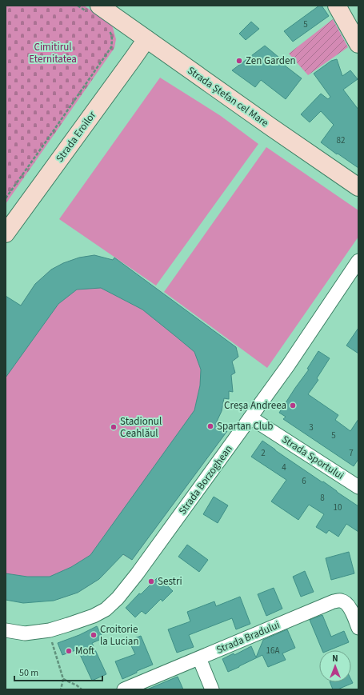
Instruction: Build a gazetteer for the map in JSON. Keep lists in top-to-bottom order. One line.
{"streets":{"street":["Strada Ștefan cel Mare","Strada Eroilor","Strada Sportului","Strada Borzoghean","Strada Bradului"]},"crossings":[["Strada Ștefan cel Mare","Strada Eroilor"],["Strada Sportului","Strada Borzoghean"]],"parks":["Cimitirul Eternitatea"],"places":["Zen Garden","Creșa Andreea","Spartan Club","Stadionul Ceahlăul","Sestri","Croitorie la Lucian","Moft"],"house_numbers":["5","82","3","5","2","7","4","6","8","10","16A"],"scale_bar":"50 m","north":"top"}
